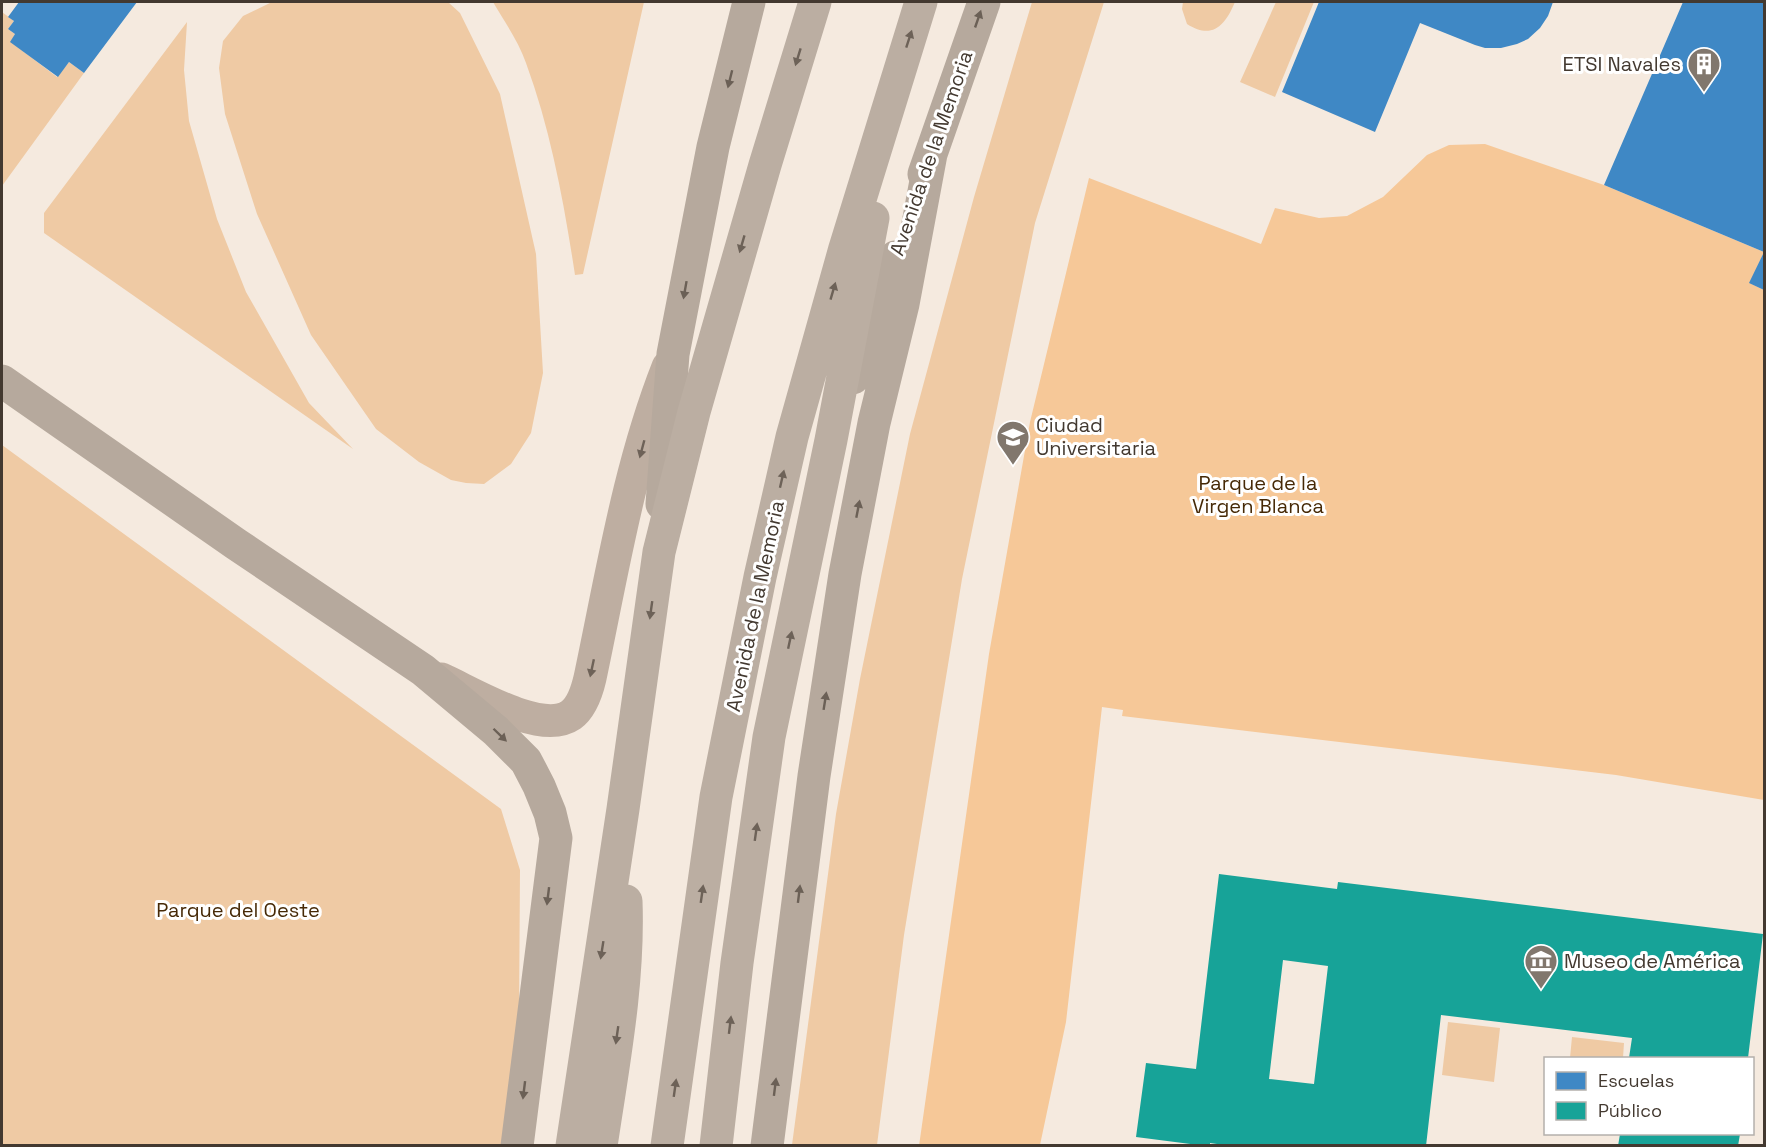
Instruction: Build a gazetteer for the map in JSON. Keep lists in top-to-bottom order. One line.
{"streets":{"highway":["Avenida de la Memoria"]},"parks":["Parque de la Virgen Blanca","Parque del Oeste"],"places":{"building":["ETSI Navales"],"school or university":["Ciudad Universitaria"],"museum":["Museo de América"]},"legend":["Escuelas","Público"]}
